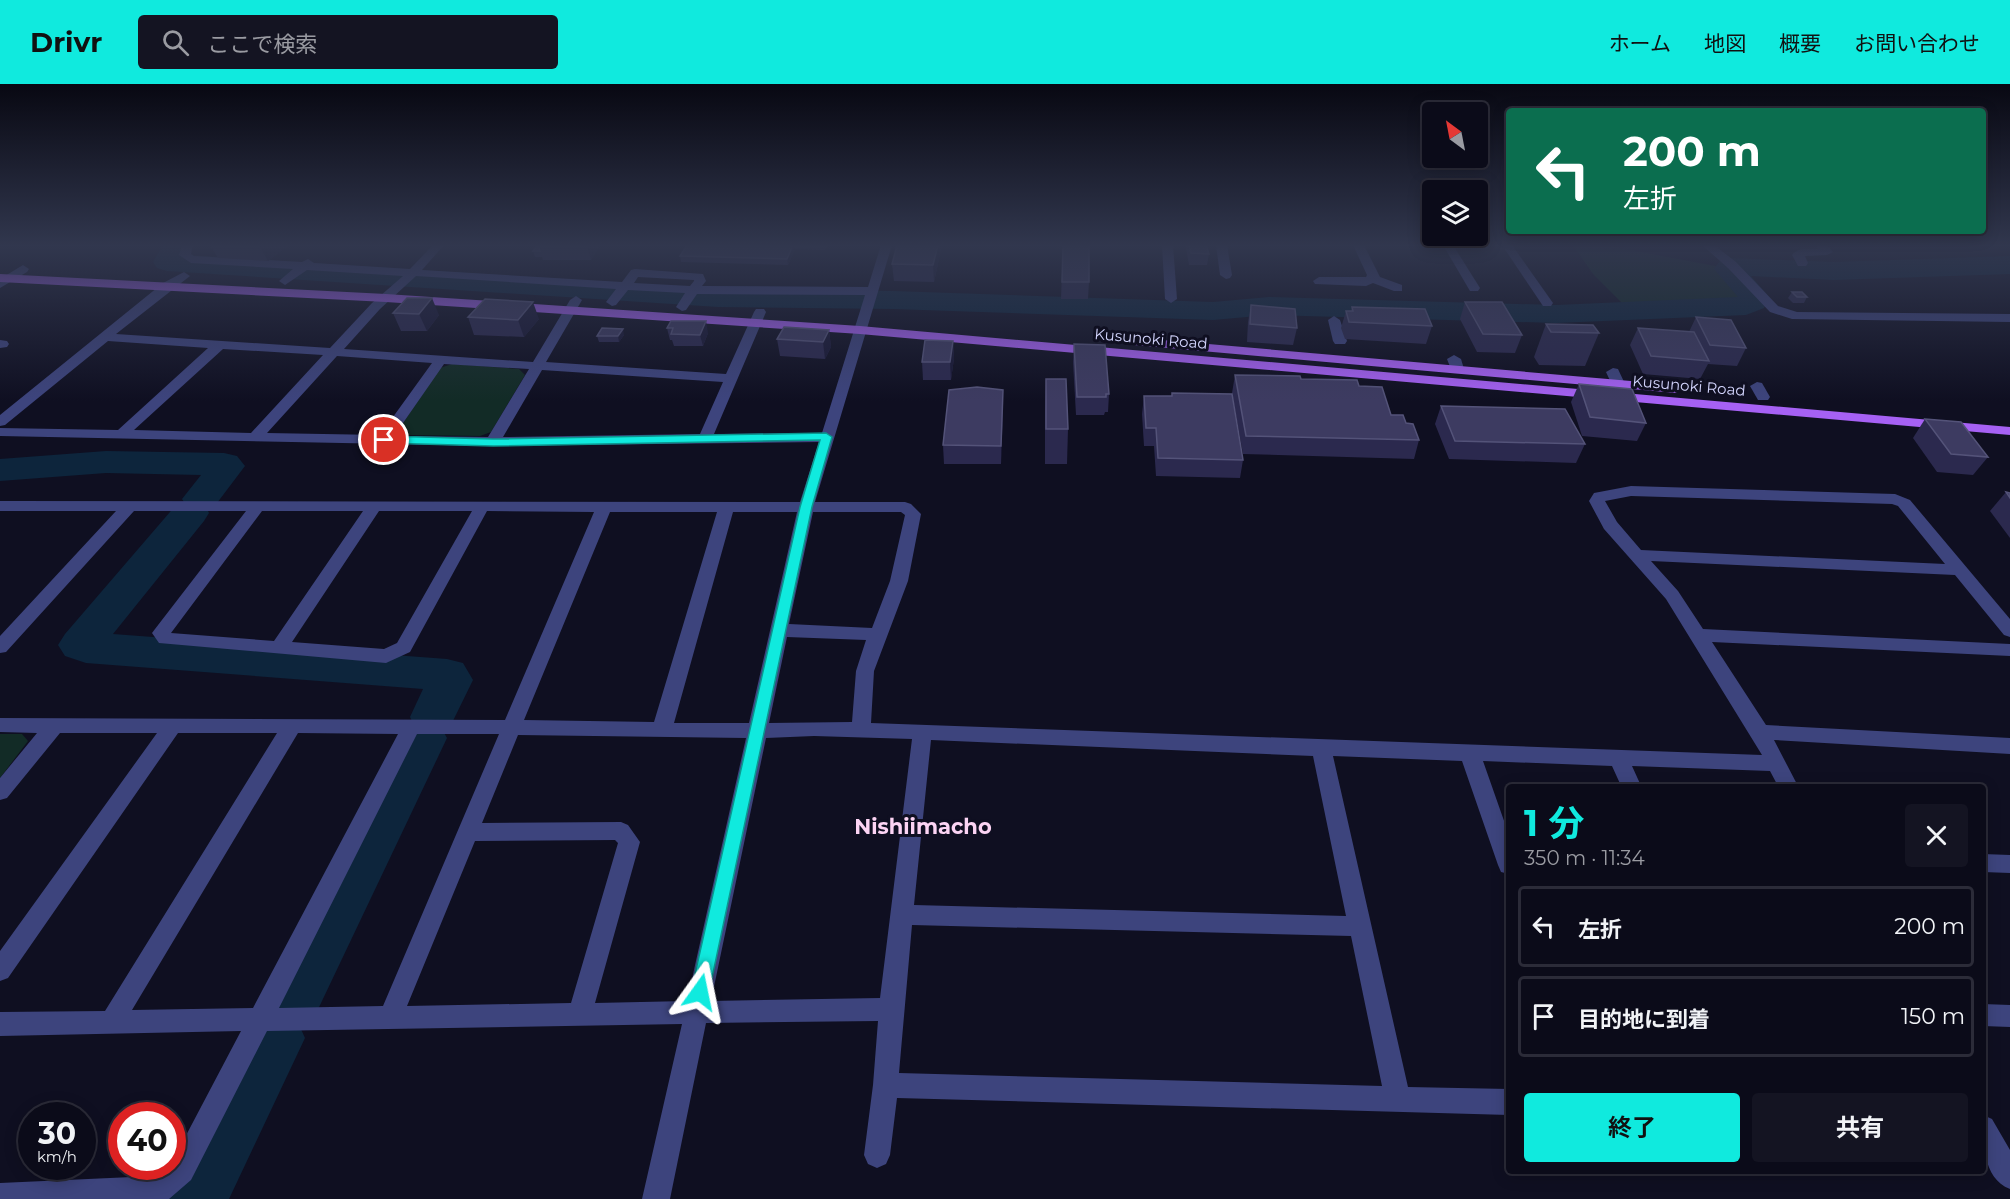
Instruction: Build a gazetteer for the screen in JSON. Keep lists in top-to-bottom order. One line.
{"streets":{"main road":["Kusunoki Road"]},"districts":["Nishiimacho"],"north":"top left","page":{"header":"Drivr","search":"ここで検索","nav":["ホーム","地図","概要","お問い合わせ"],"turn":["200 m","左折"],"heading":["1 分","350 m · 11:34"],"list":[{"name":"左折","value":"200 m"},{"name":"目的地に到着","value":"150 m"}],"buttons":["終了","共有"],"speed":"30 km/h","limit":"40"}}
